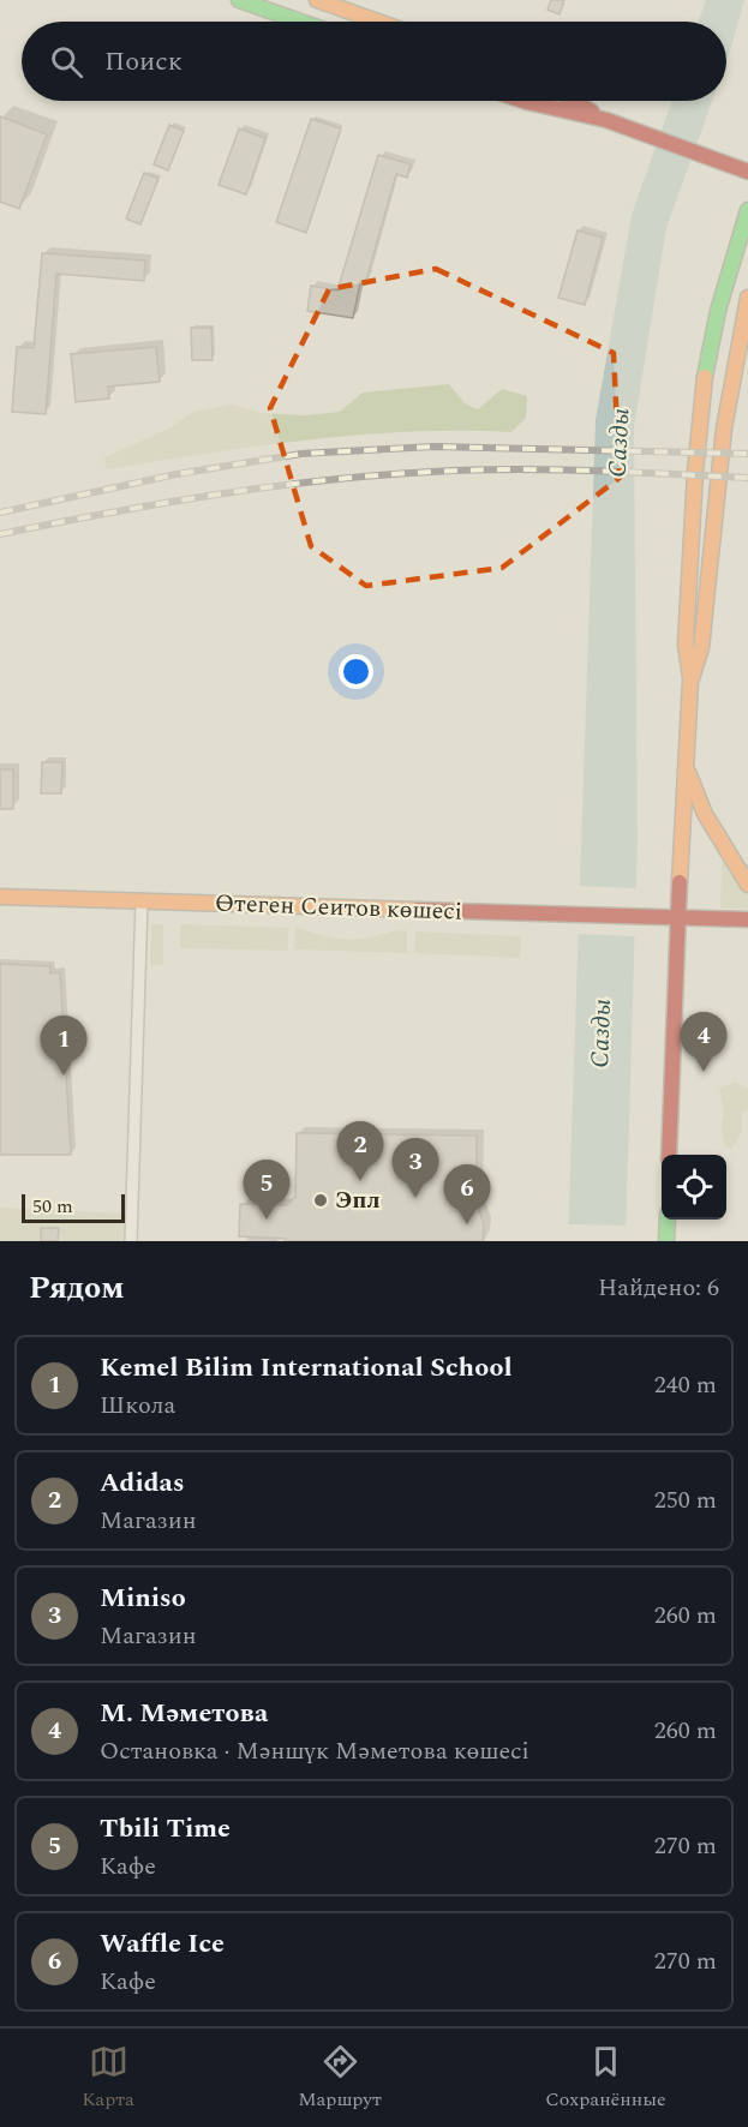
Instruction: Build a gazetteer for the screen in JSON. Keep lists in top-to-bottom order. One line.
{"streets":{"main road":["Өтеген Сеитов көшесі"]},"water":["Сазды"],"places":["Эпл"],"scale_bar":"50 m","page":{"search":"Поиск","pins":["4","1","2","3","5","6"],"scale":"50 m","heading":["Рядом","Найдено: 6"],"list":[{"mark":"1","name":"Kemel Bilim International School","note":"Школа","value":"240 m"},{"mark":"2","name":"Adidas","note":"Магазин","value":"250 m"},{"mark":"3","name":"Miniso","note":"Магазин","value":"260 m"},{"mark":"4","name":"М. Мәметова","note":"Остановка · Мәншүк Мәметова көшесі","value":"260 m"},{"mark":"5","name":"Tbili Time","note":"Кафе","value":"270 m"},{"mark":"6","name":"Waffle Ice","note":"Кафе","value":"270 m"}],"nav":["Карта","Маршрут","Сохранённые"]}}
